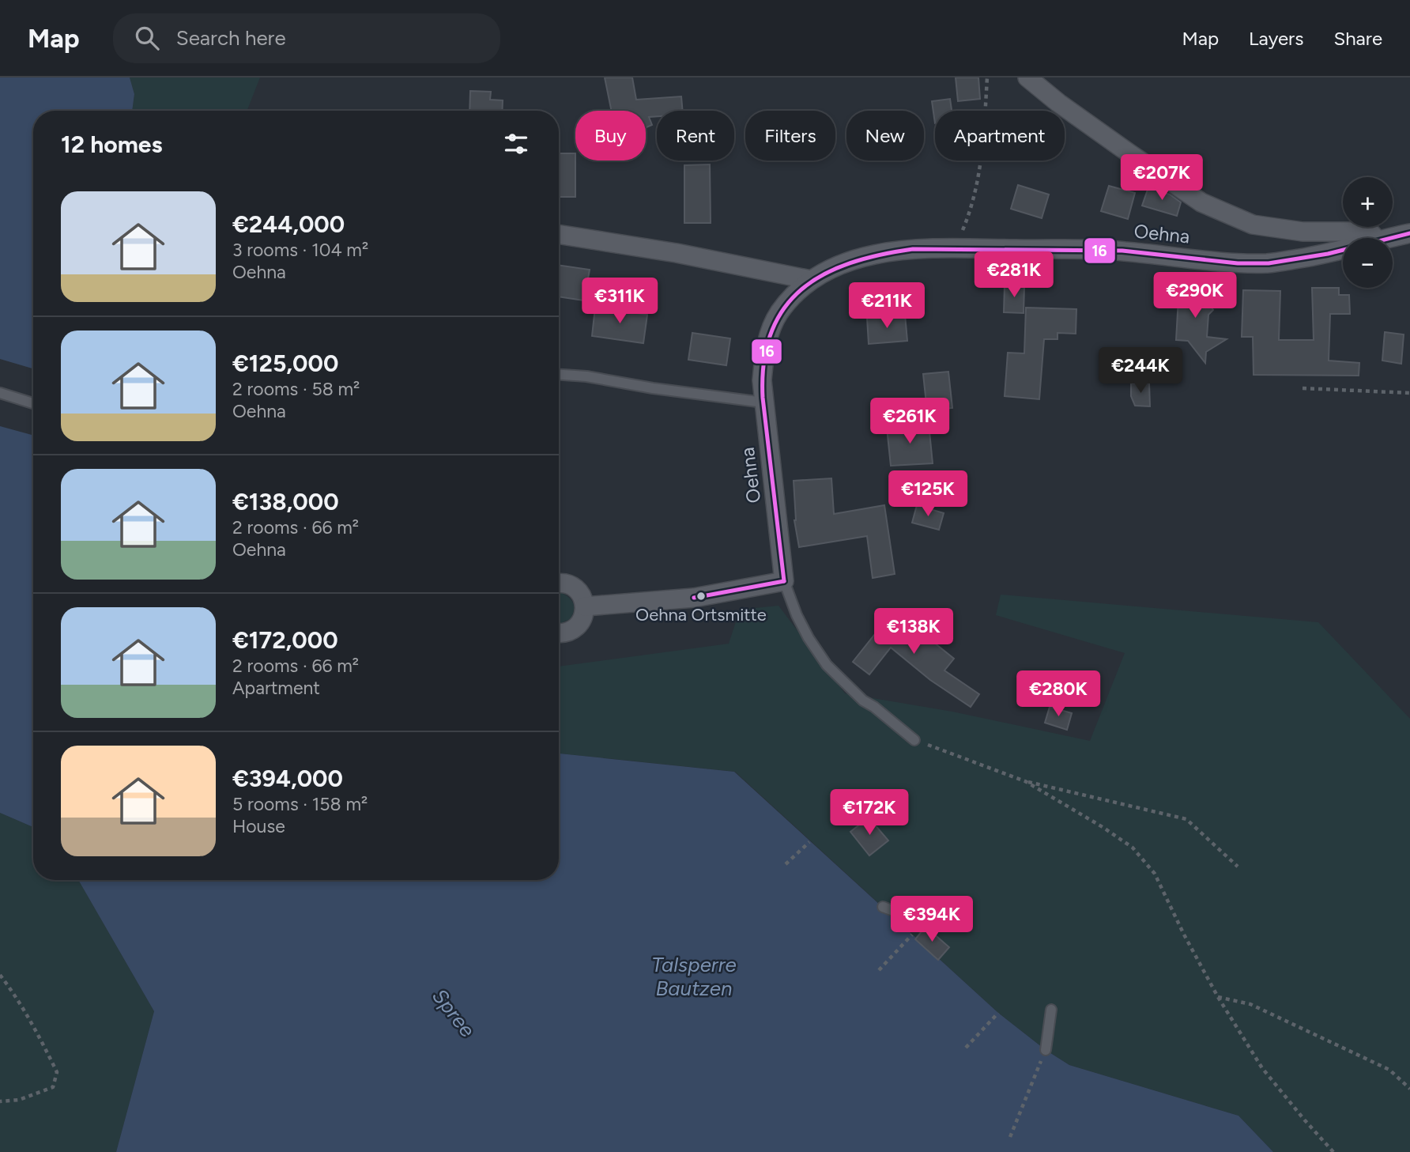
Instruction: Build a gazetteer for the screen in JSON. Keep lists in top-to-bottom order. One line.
{"streets":{"street":["Oehna"]},"water":["Talsperre Bautzen","Spree"],"places":["Oehna Ortsmitte"],"lines":["transit line 16"],"page":{"header":"Map","search":"Search here","nav":["Map","Layers","Share"],"chip":["Buy","Rent","Filters","New","Apartment"],"heading":"12 homes","price":["€207K","€281K","€290K","€311K","€211K","€244K","€261K","€125K","€138K","€280K","€172K","€394K"],"map_buttons":["+","−"],"list":[{"name":"€244,000","note":"3 rooms · 104 m² · Oehna"},{"name":"€125,000","note":"2 rooms · 58 m² · Oehna"},{"name":"€138,000","note":"2 rooms · 66 m² · Oehna"},{"name":"€172,000","note":"2 rooms · 66 m² · Apartment"},{"name":"€394,000","note":"5 rooms · 158 m² · House"}]}}
